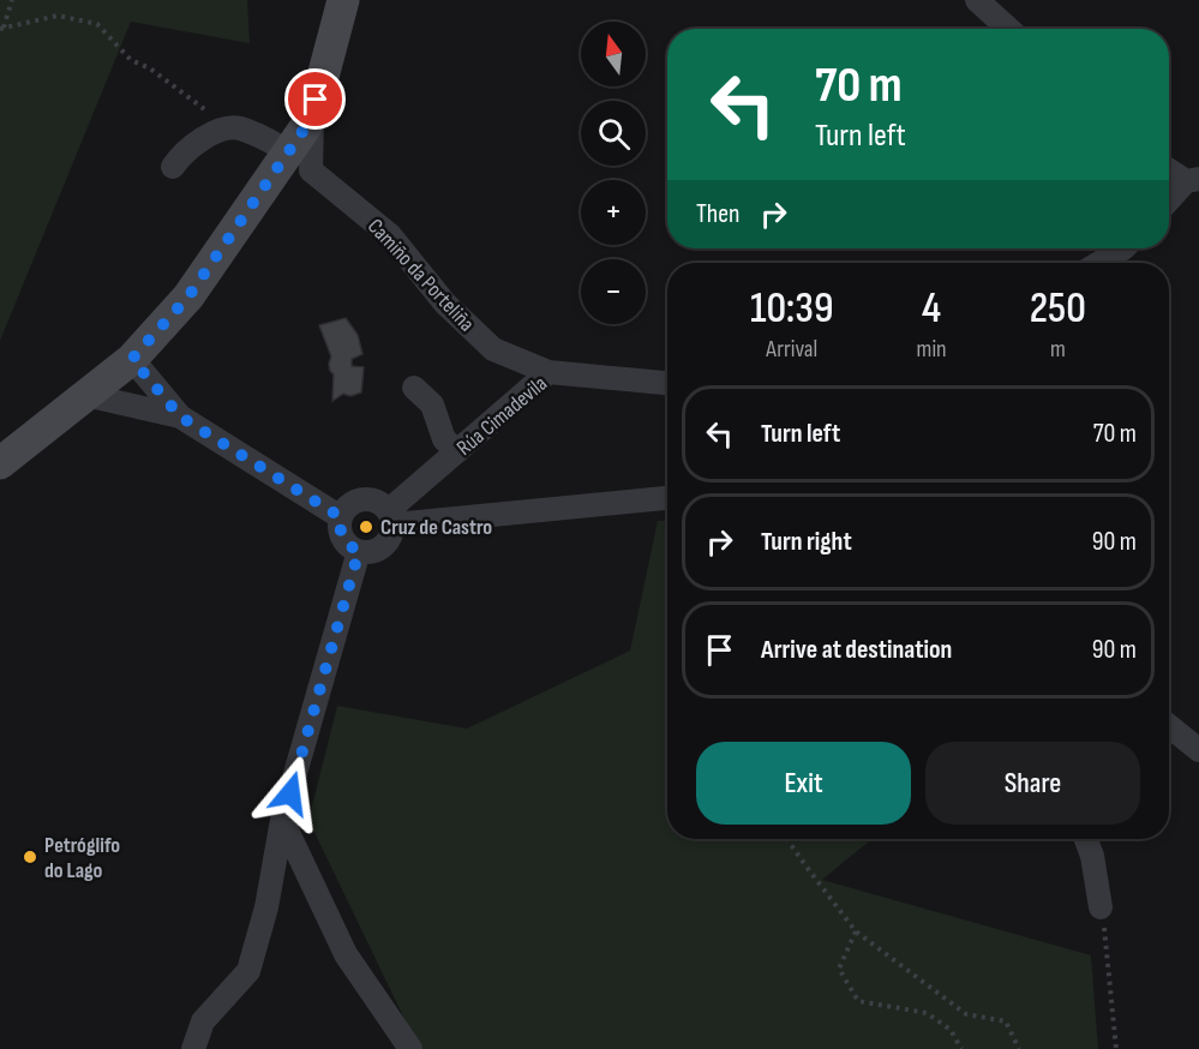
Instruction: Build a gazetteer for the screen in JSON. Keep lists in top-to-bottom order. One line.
{"streets":{"street":["Camiño da Porteliña","Rúa Cimadevila"]},"crossings":[["Camiño da Porteliña","Rúa Cimadevila"]],"places":["Cruz de Castro","Petróglifo do Lago"],"north":"top","page":{"map_buttons":["+","−"],"turn":["70 m","Turn left"],"then":"Then","eta":["10:39","Arrival","4","min","250","m"],"list":[{"name":"Turn left","value":"70 m"},{"name":"Turn right","value":"90 m"},{"name":"Arrive at destination","value":"90 m"}],"buttons":["Exit","Share"]}}
